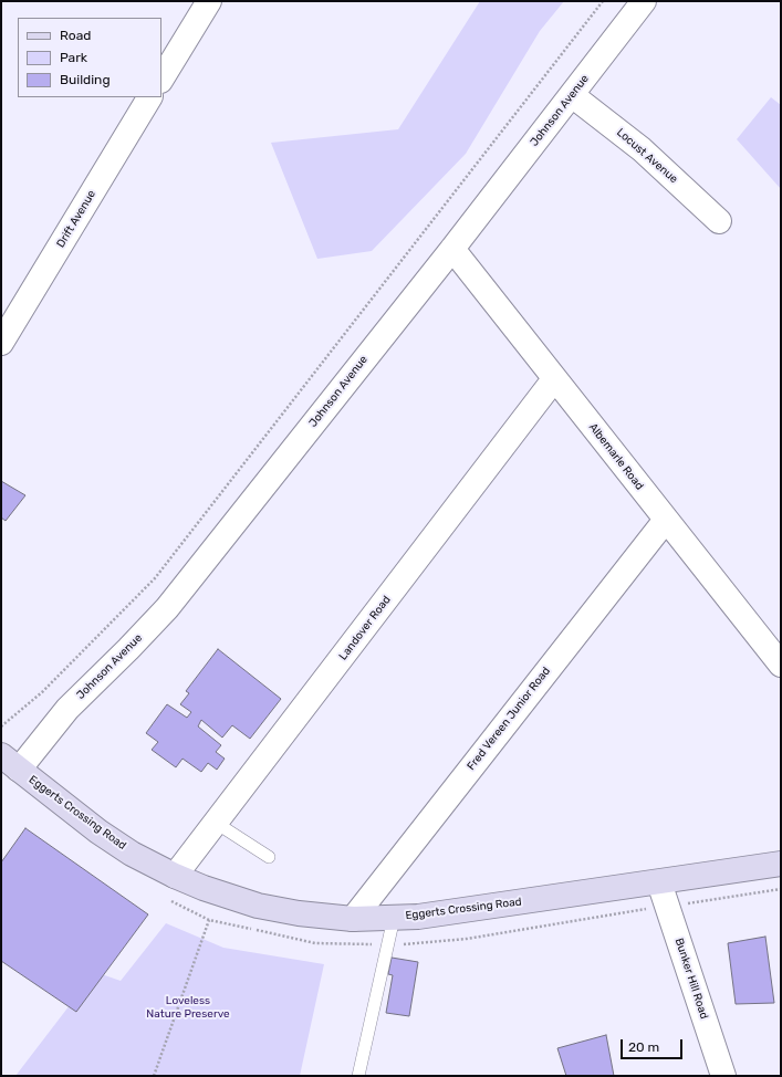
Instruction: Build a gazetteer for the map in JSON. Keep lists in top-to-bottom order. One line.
{"streets":{"street":["Johnson Avenue","Locust Avenue","Drift Avenue","Albemarle Road","Landover Road","Fred Vereen Junior Road","Eggerts Crossing Road","Bunker Hill Road"]},"crossings":[["Johnson Avenue","Locust Avenue"],["Johnson Avenue","Albemarle Road"],["Johnson Avenue","Eggerts Crossing Road"],["Albemarle Road","Landover Road"],["Albemarle Road","Fred Vereen Junior Road"],["Landover Road","Eggerts Crossing Road"],["Fred Vereen Junior Road","Eggerts Crossing Road"],["Eggerts Crossing Road","Bunker Hill Road"]],"parks":["Loveless Nature Preserve"],"legend":["Road","Park","Building"],"scale_bar":"20 m"}
